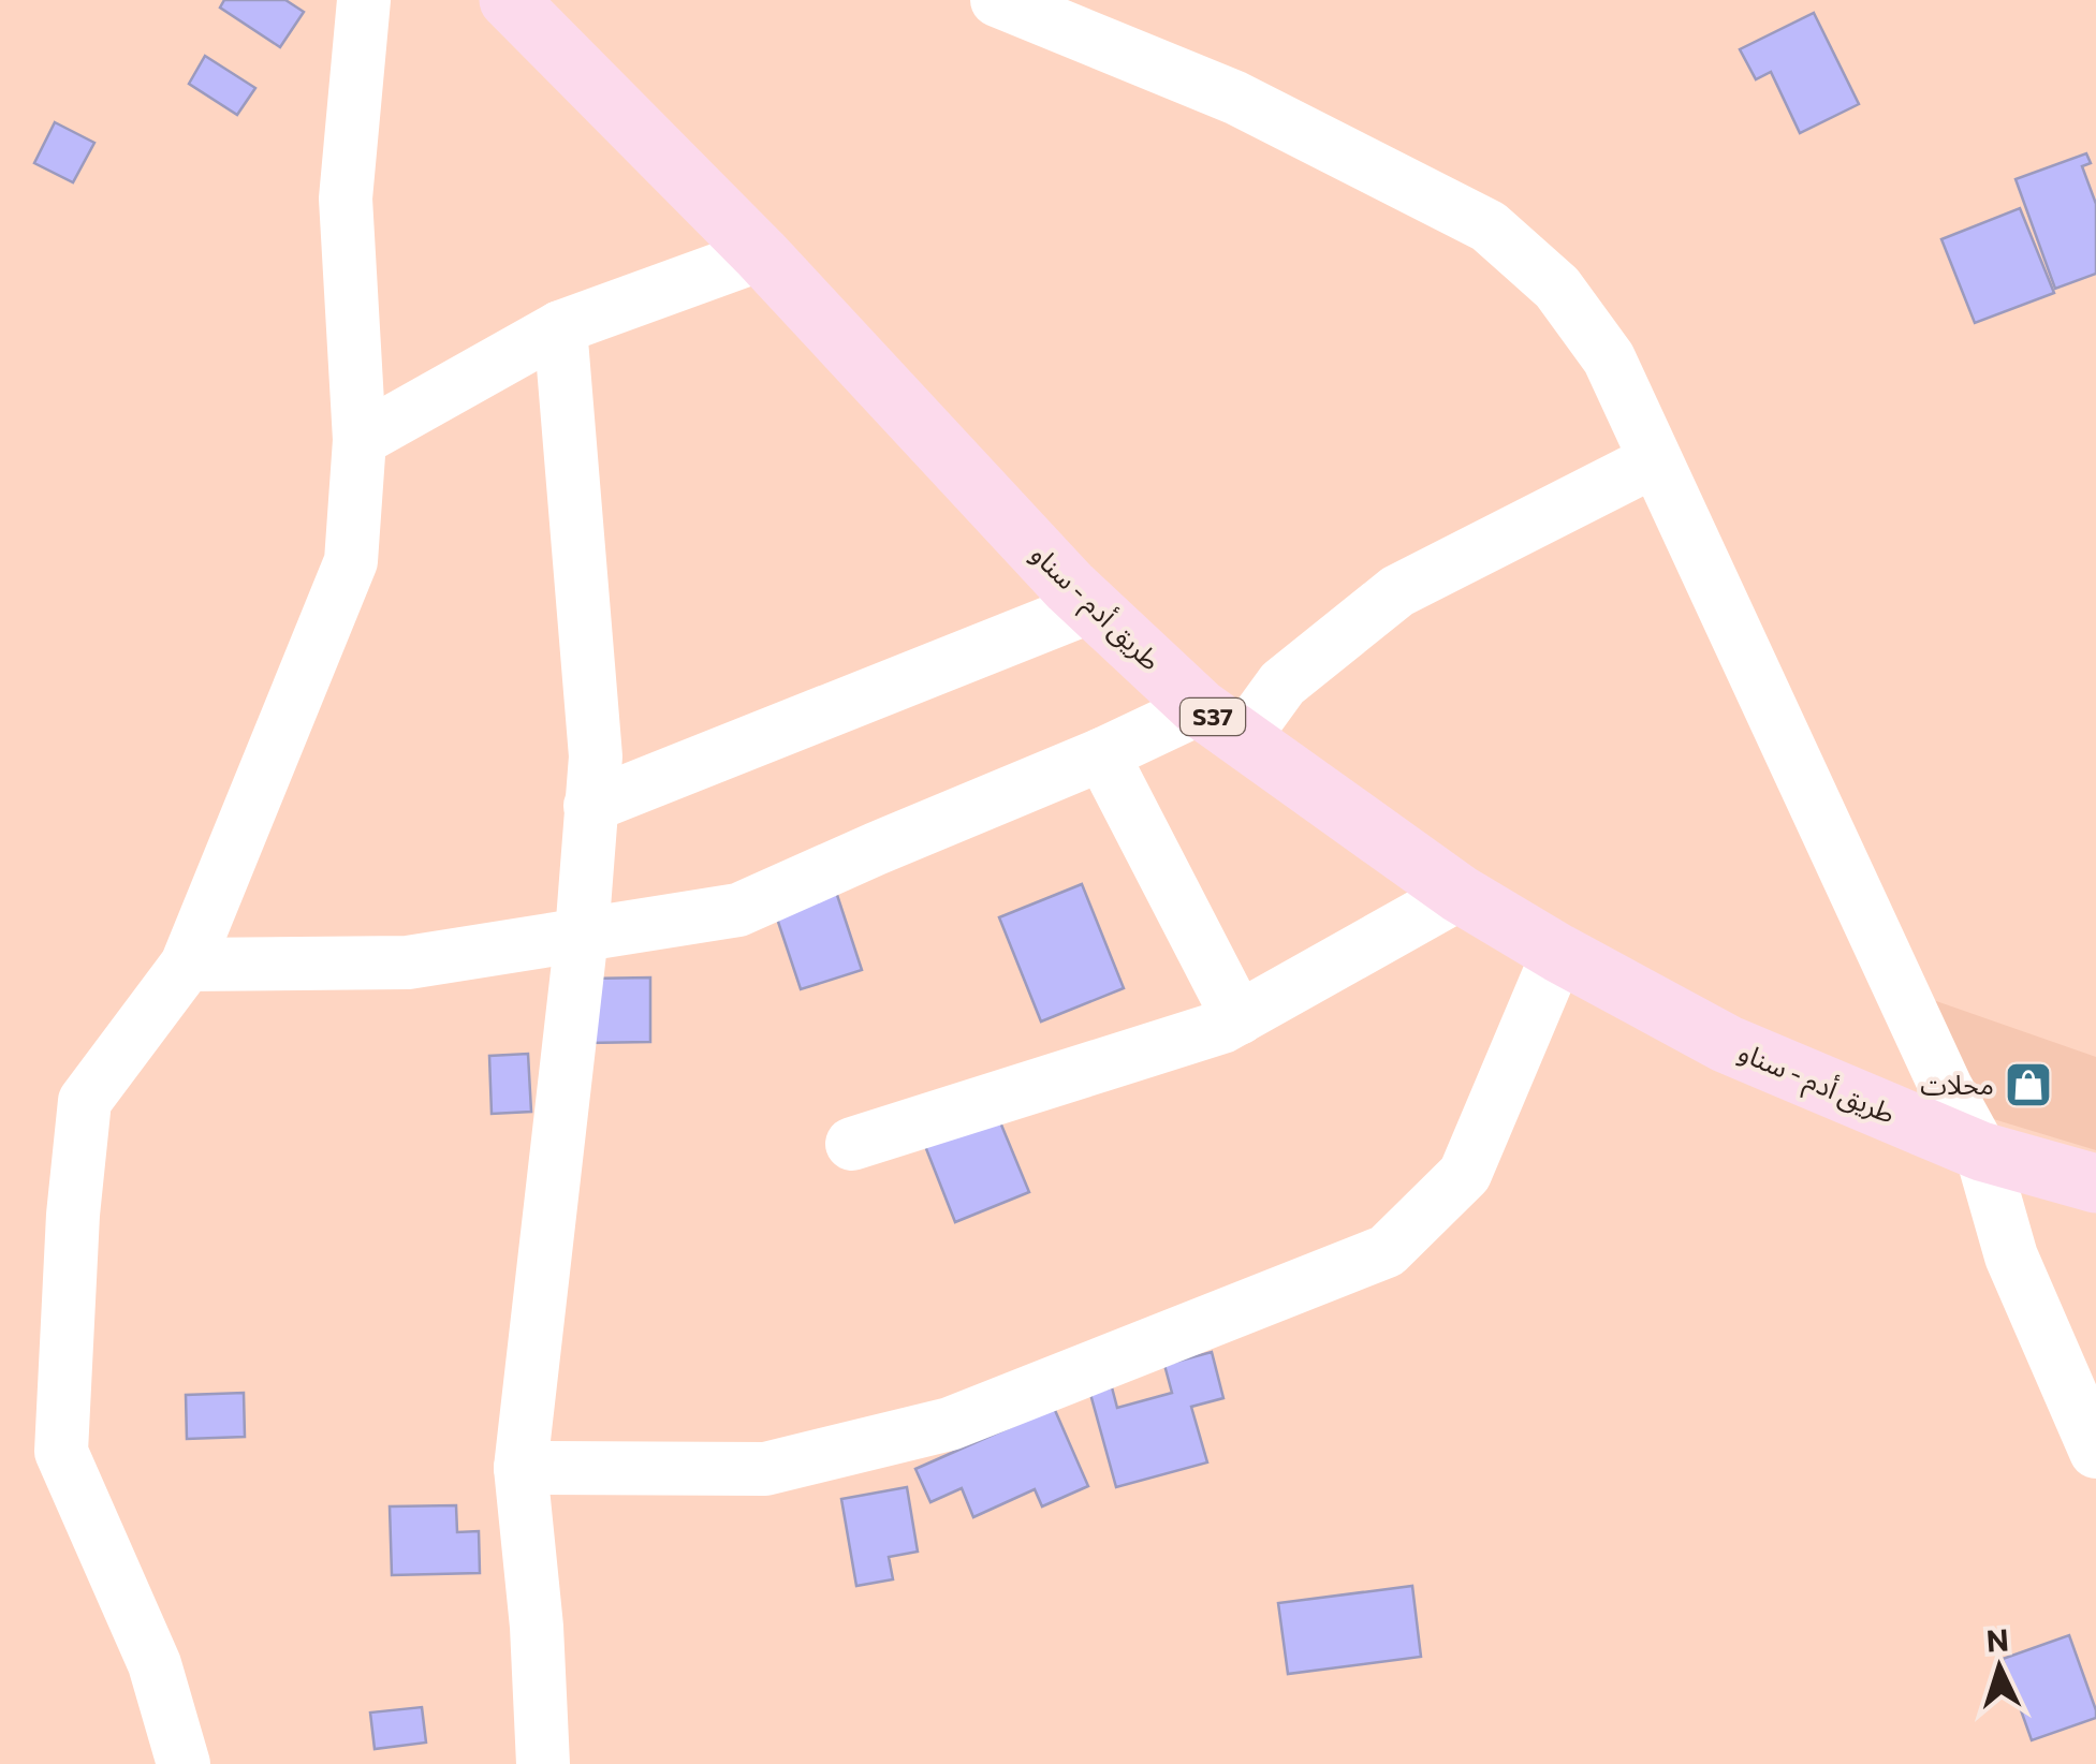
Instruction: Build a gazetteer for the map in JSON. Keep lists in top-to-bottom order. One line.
{"streets":{"main road":["طريق أدم - سناو","S37"]},"places":{"shop":["محلات"]},"north":"top"}
